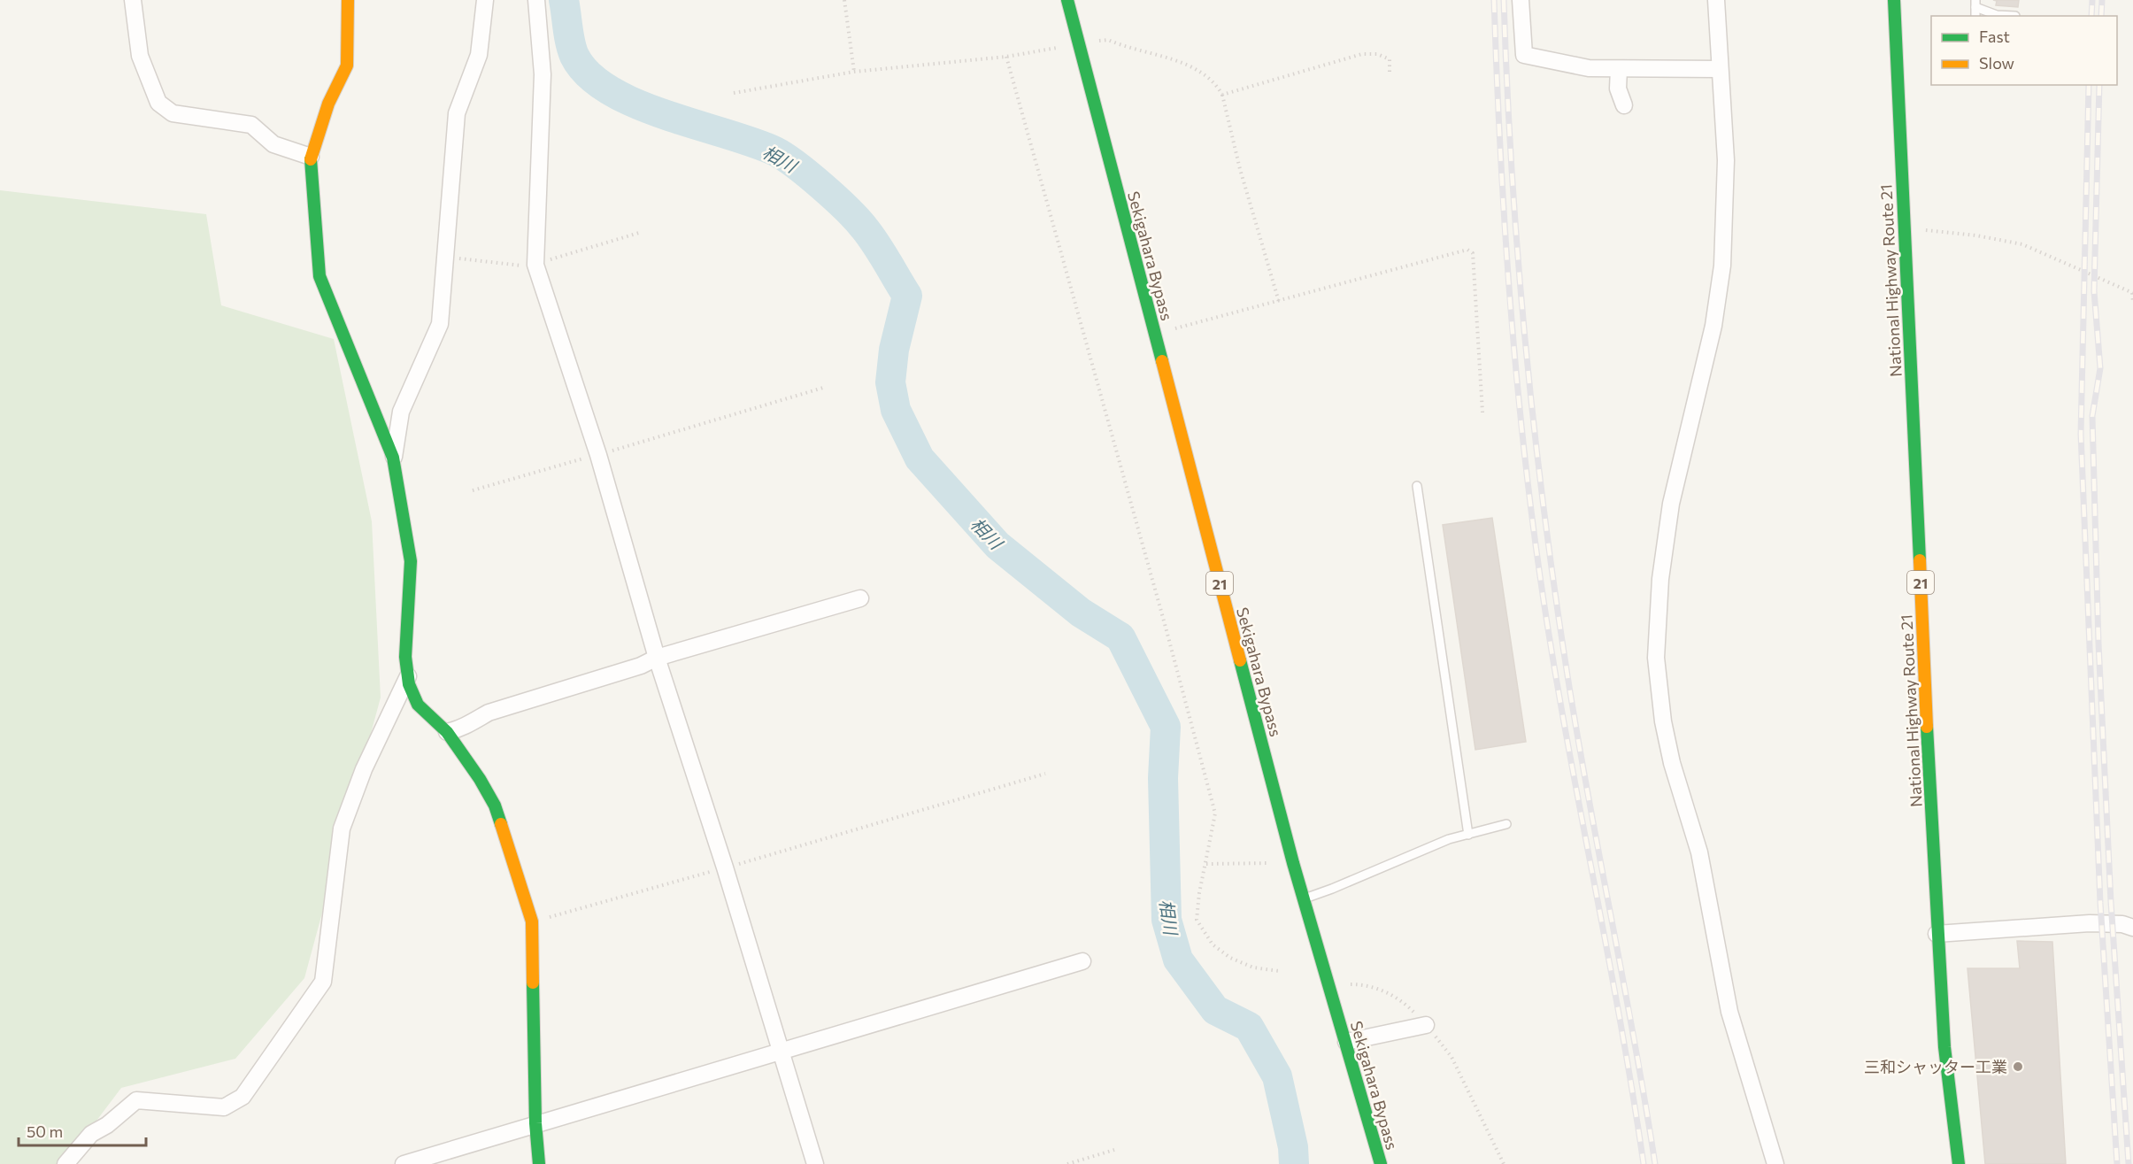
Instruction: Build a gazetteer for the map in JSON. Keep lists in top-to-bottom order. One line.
{"streets":{"main road":["Sekigahara Bypass","National Highway Route 21","21"]},"water":["相川"],"places":["三和シャッター工業"],"legend":["Fast","Slow"],"scale_bar":"50 m"}
